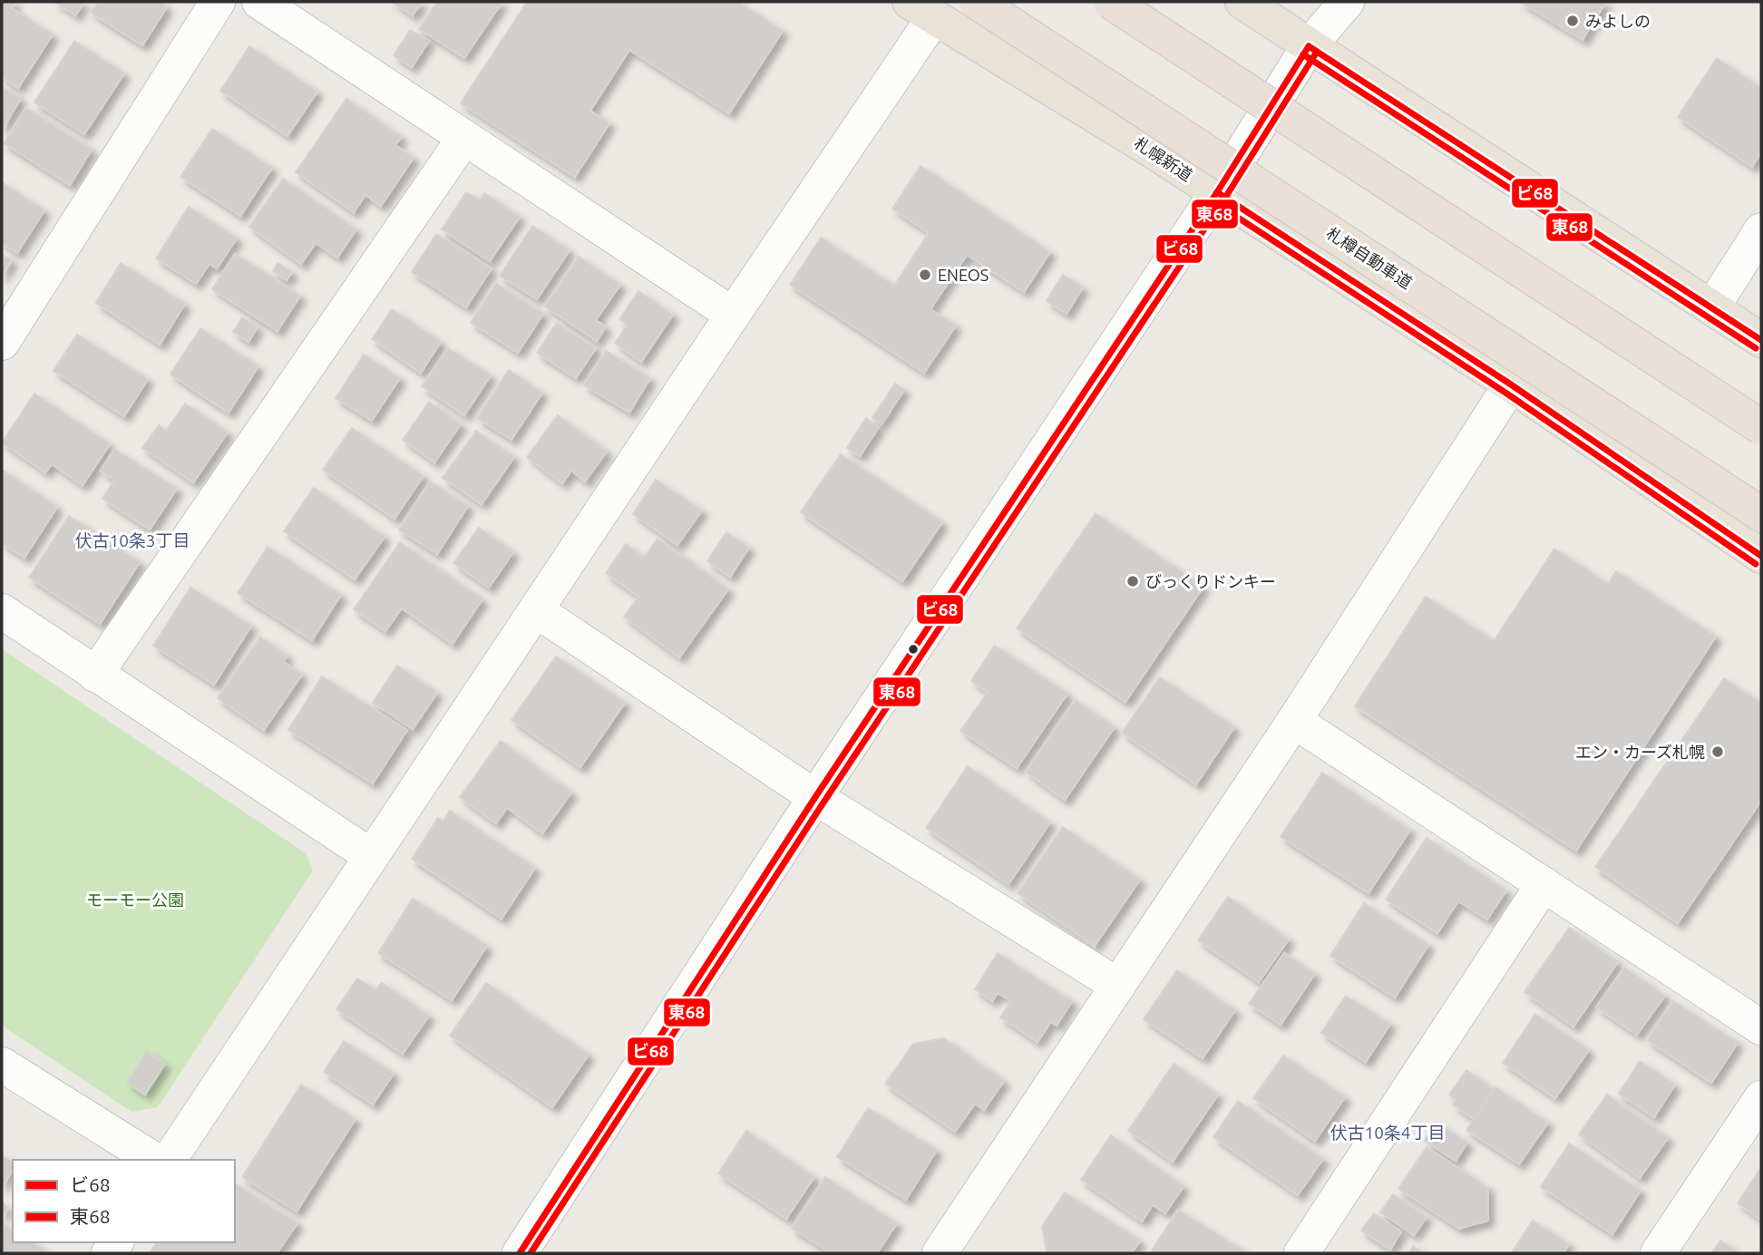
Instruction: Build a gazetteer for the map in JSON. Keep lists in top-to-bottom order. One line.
{"streets":{"highway":["札幌新道","札樽自動車道"]},"districts":["伏古10条3丁目","伏古10条4丁目"],"parks":["モーモー公園"],"places":["みよしの","ENEOS","びっくりドンキー","エン・カーズ札幌"],"lines":["transit line ビ68","transit line 東68"],"legend":["ビ68","東68"]}
